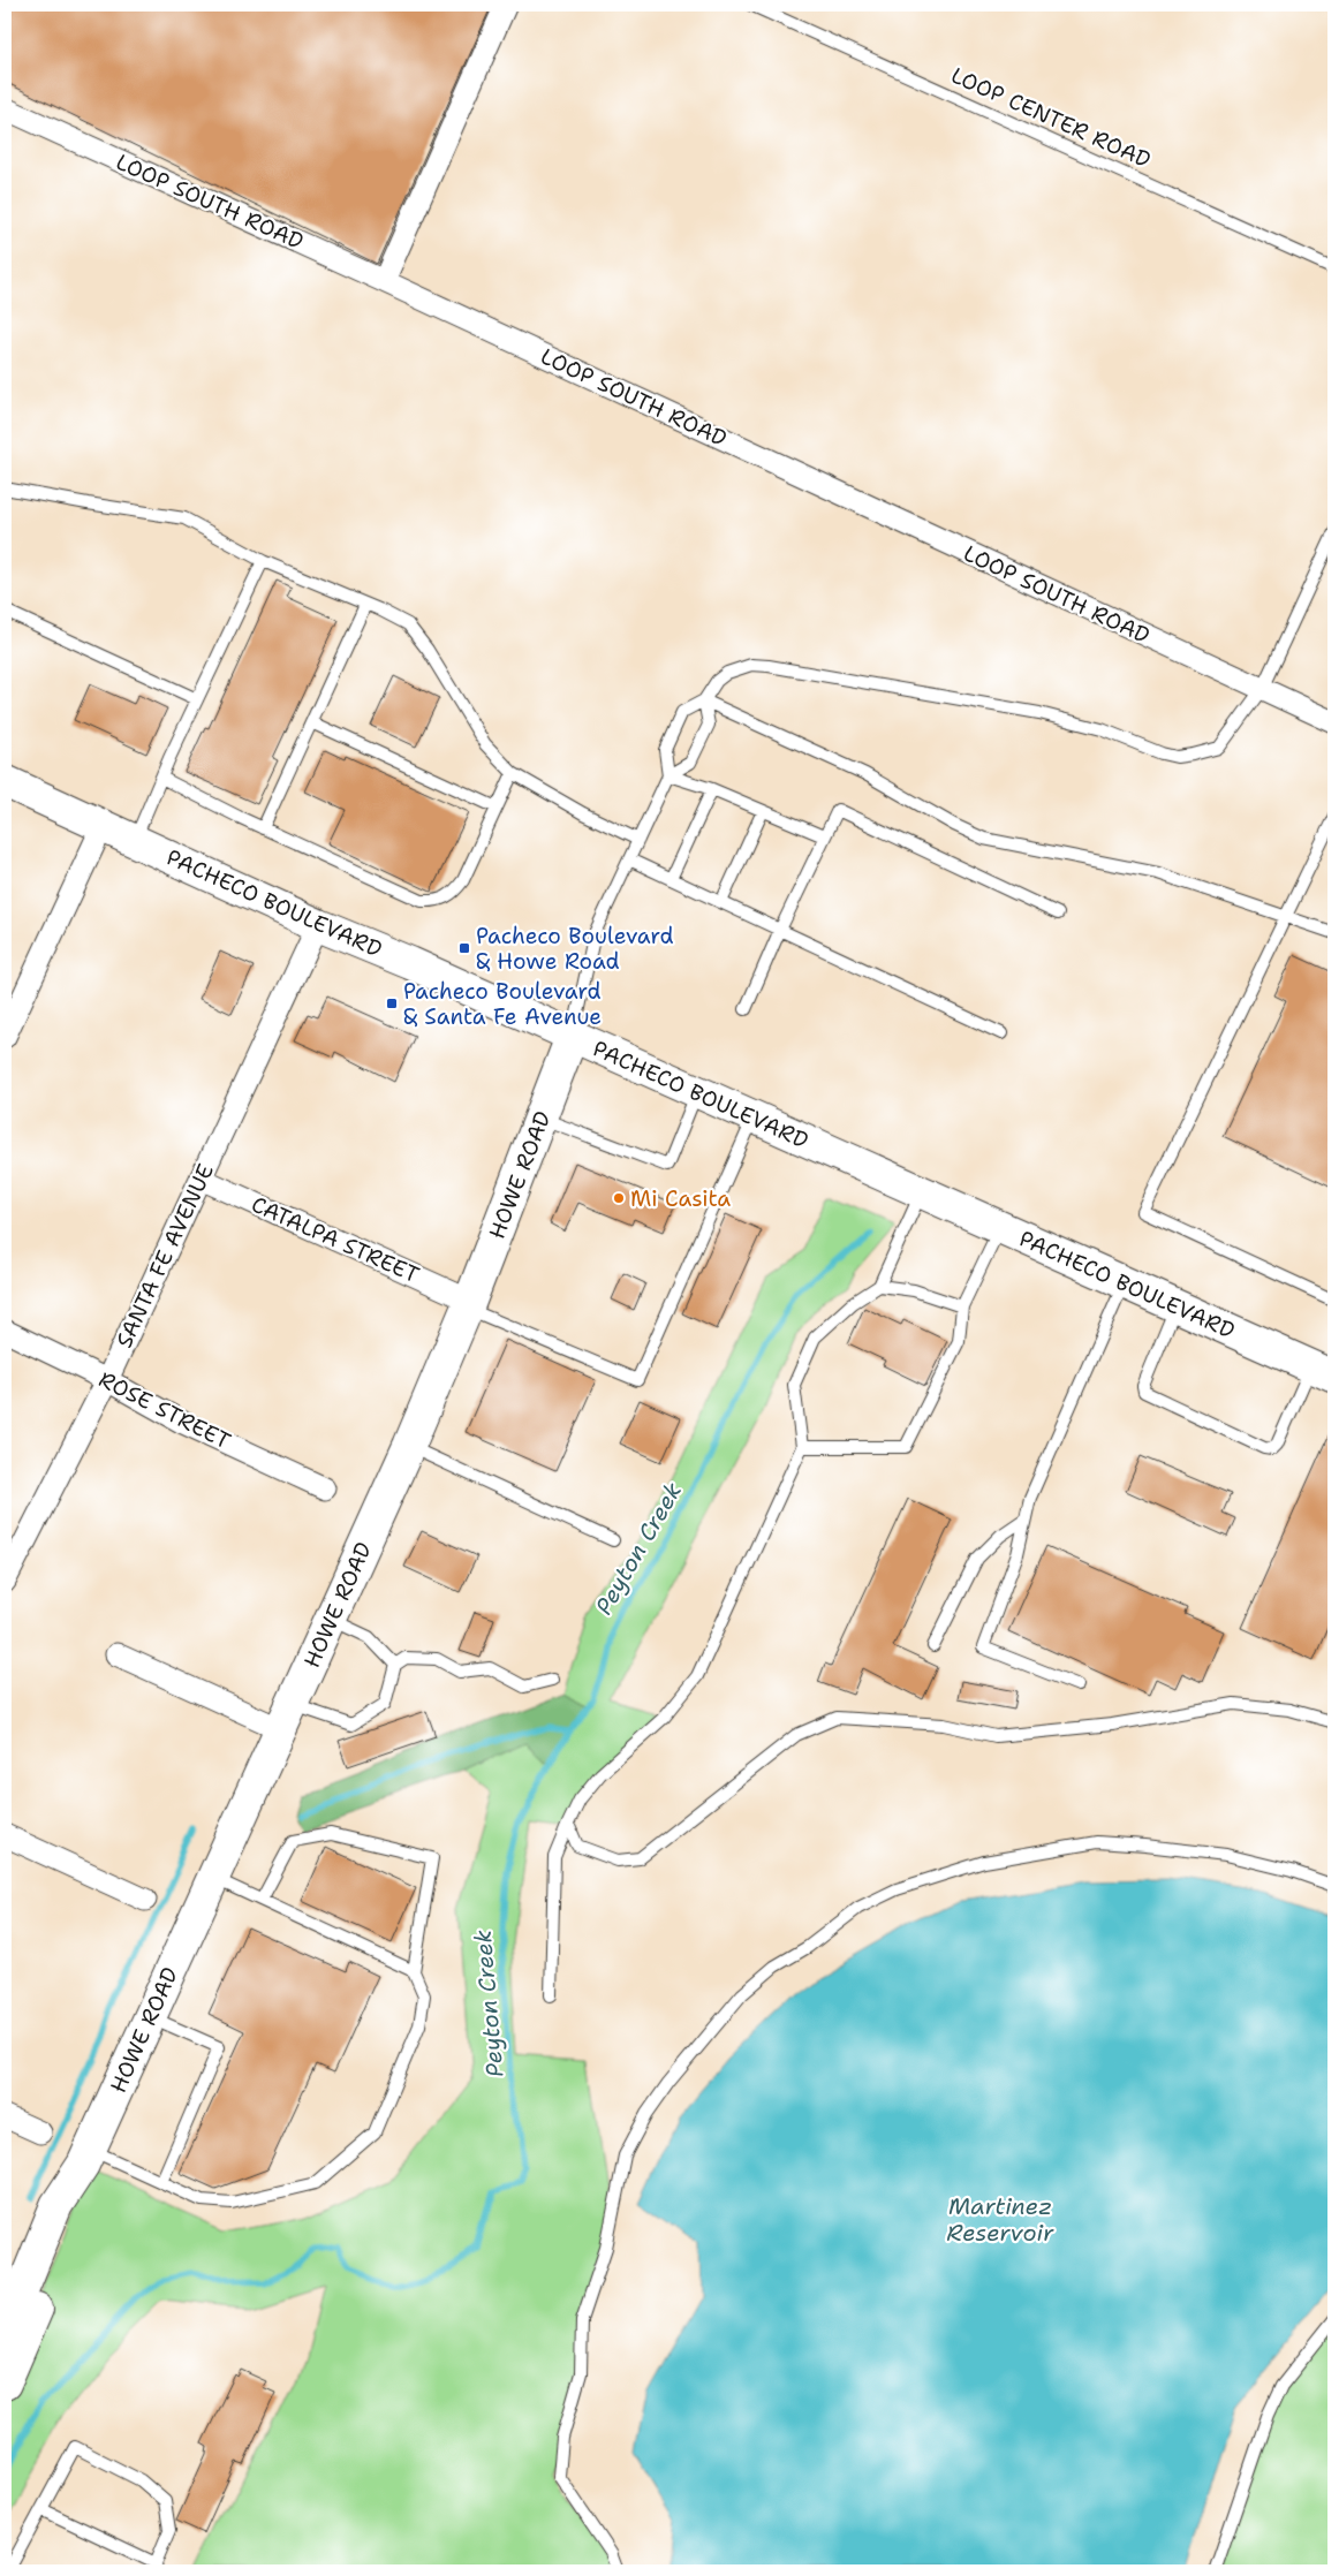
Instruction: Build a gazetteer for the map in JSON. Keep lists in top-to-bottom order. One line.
{"streets":{"street":["LOOP SOUTH ROAD","PACHECO BOULEVARD","HOWE ROAD","CATALPA STREET","SANTA FE AVENUE","ROSE STREET"],"lane":["LOOP CENTER ROAD"]},"crossings":[["PACHECO BOULEVARD","HOWE ROAD"],["PACHECO BOULEVARD","SANTA FE AVENUE"],["HOWE ROAD","CATALPA STREET"],["CATALPA STREET","SANTA FE AVENUE"],["SANTA FE AVENUE","ROSE STREET"]],"water":["Peyton Creek","Martinez Reservoir"],"places":{"transit":["Pacheco Boulevard & Howe Road","Pacheco Boulevard & Santa Fe Avenue"],"other":["Mi Casita"]}}
